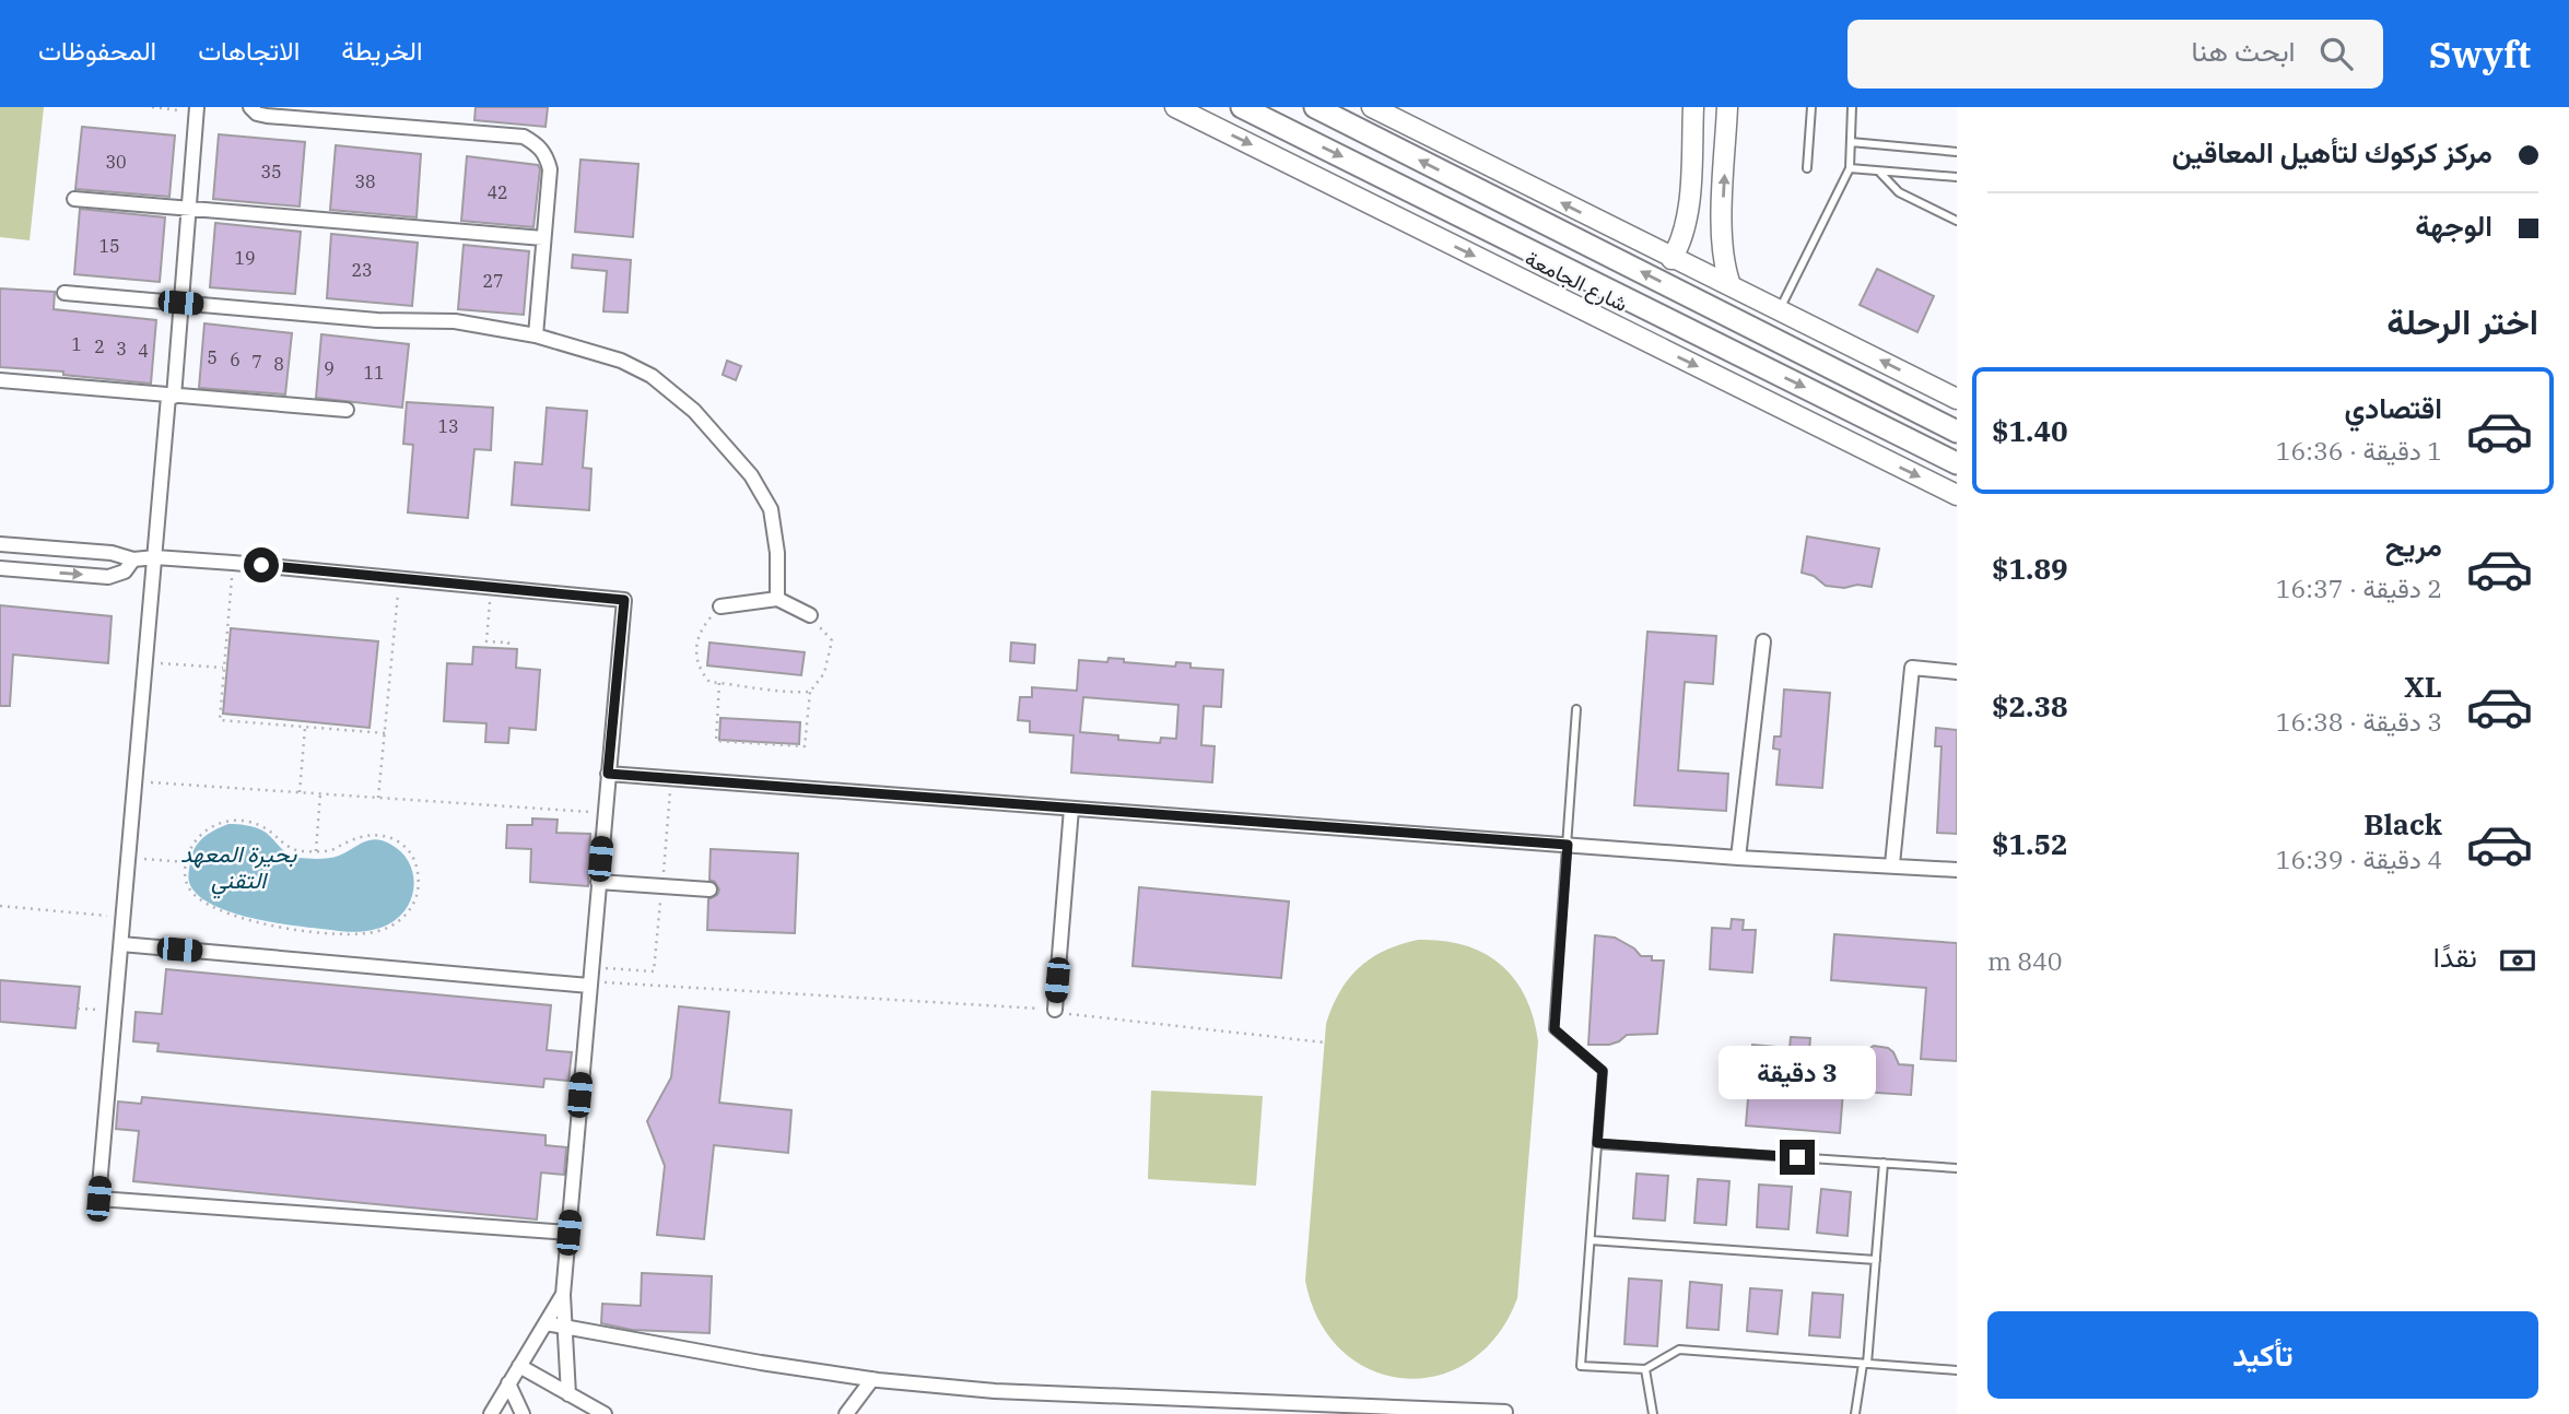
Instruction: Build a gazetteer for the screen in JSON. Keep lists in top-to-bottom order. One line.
{"streets":{"street":["شارع الجامعة"]},"water":["بحيرة المعهد التقني"],"house_numbers":["30","35","38","42","15","19","23","27","1","2","3","4","5","6","7","8","9","11","13"],"page":{"header":"Swyft","search":"ابحث هنا","nav":["الخريطة","الاتجاهات","المحفوظات"],"banner":["مركز كركوك لتأهيل المعاقين","الوجهة"],"heading":"اختر الرحلة","list":[{"name":"اقتصادي","note":"1 دقيقة · 16:36","value":"$1.40"},{"name":"مريح","note":"2 دقيقة · 16:37","value":"$1.89"},{"name":"XL","note":"3 دقيقة · 16:38","value":"$2.38"},{"name":"Black","note":"4 دقيقة · 16:39","value":"$1.52"}],"pay":["نقدًا","840 m"],"bubble":"3 دقيقة","buttons":"تأكيد"}}
